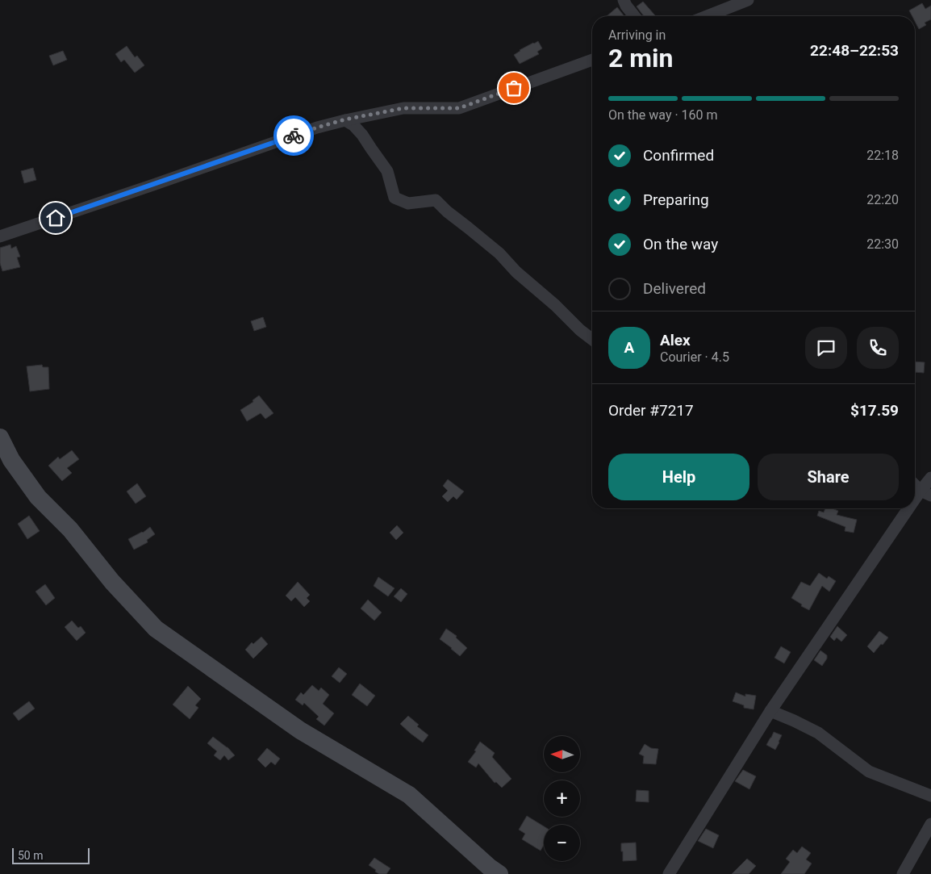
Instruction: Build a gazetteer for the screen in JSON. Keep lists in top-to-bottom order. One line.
{"scale_bar":"50 m","north":"left","page":{"heading":["2 min","Arriving in","22:48–22:53"],"panel":["Alex","Courier · 4.5","Order #7217","$17.59"],"bar":"On the way · 160 m","list":[["Confirmed","22:18"],["Preparing","22:20"],["On the way","22:30"],"Delivered"],"round":"A","buttons":["Help","Share"],"map_buttons":["+","−"],"scale":"50 m"}}
